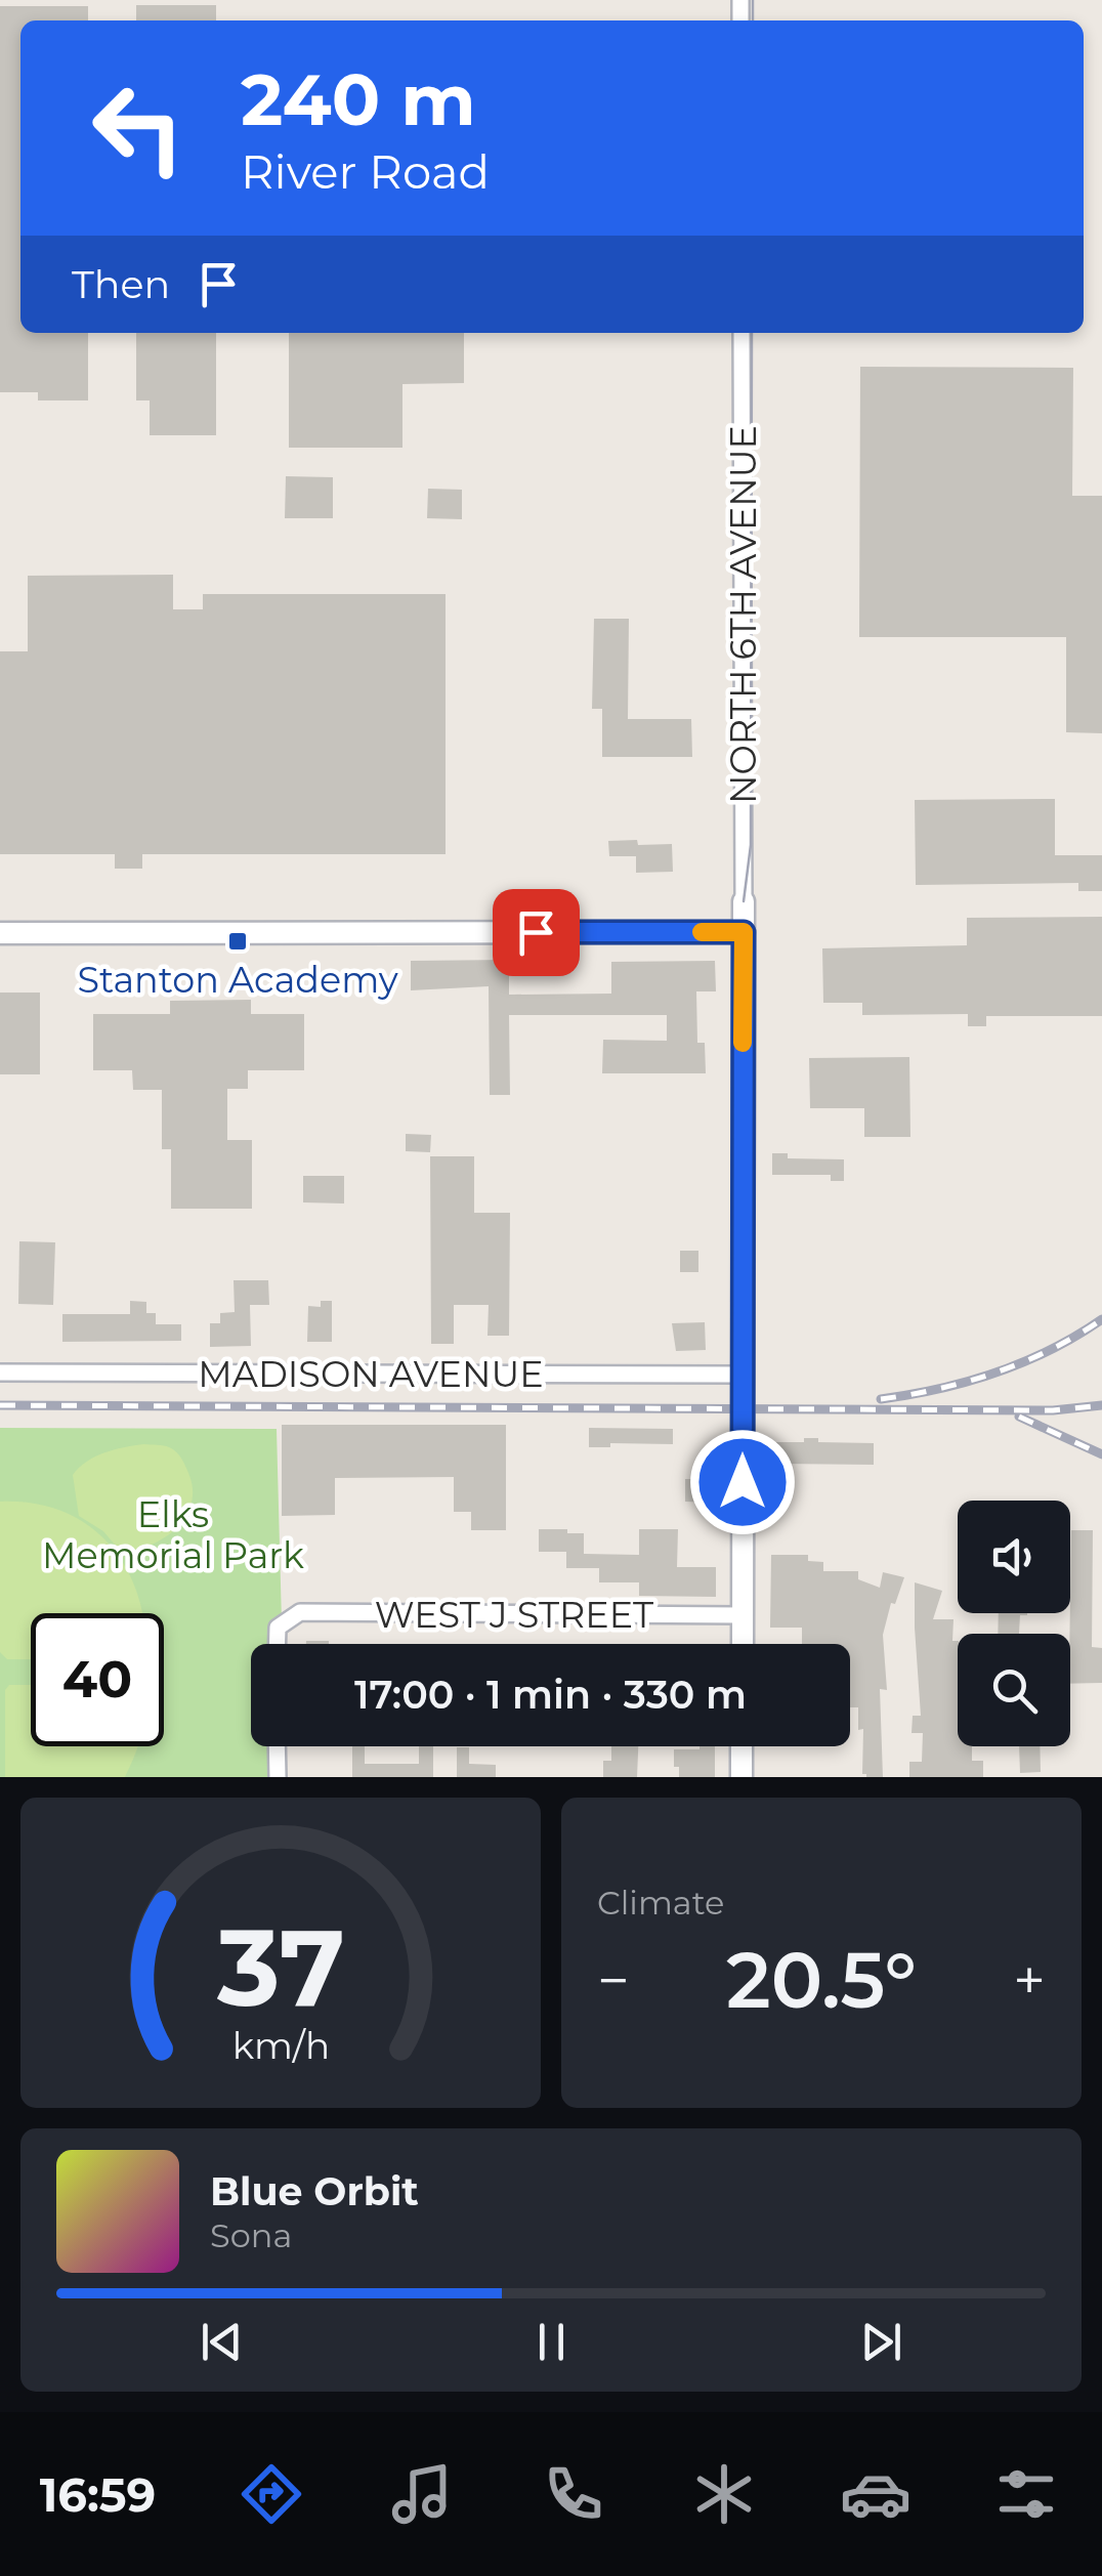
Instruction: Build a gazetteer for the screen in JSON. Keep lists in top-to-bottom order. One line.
{"streets":{"street":["NORTH 6TH AVENUE","MADISON AVENUE","WEST J STREET"]},"parks":["Elks Memorial Park"],"places":{"transit":["Stanton Academy"]},"page":{"turn":["240 m","River Road"],"then":"Then","limit":"40","trip":"17:00 · 1 min · 330 m","tile":"Climate","heat":["−","20.5°","+"],"song":["Blue Orbit","Sona"],"tabs":"16:59","gauge":["37","km/h"]}}
